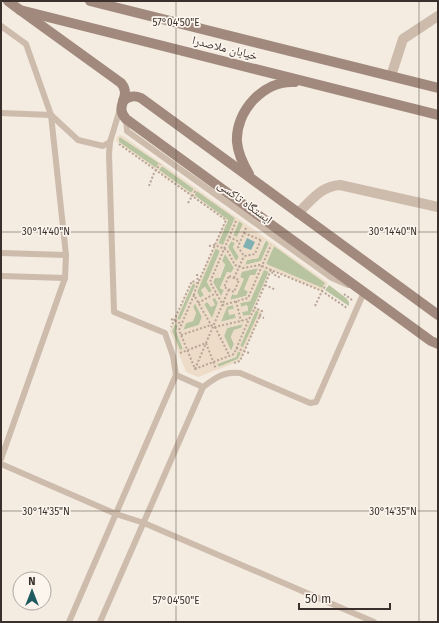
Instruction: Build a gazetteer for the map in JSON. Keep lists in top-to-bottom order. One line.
{"streets":{"street":["خیابان ملاصدرا"]},"scale_bar":"50 m","north":"top","coordinates":["57°04'50\"E","30°14'40\"N","30°14'35\"N"]}
